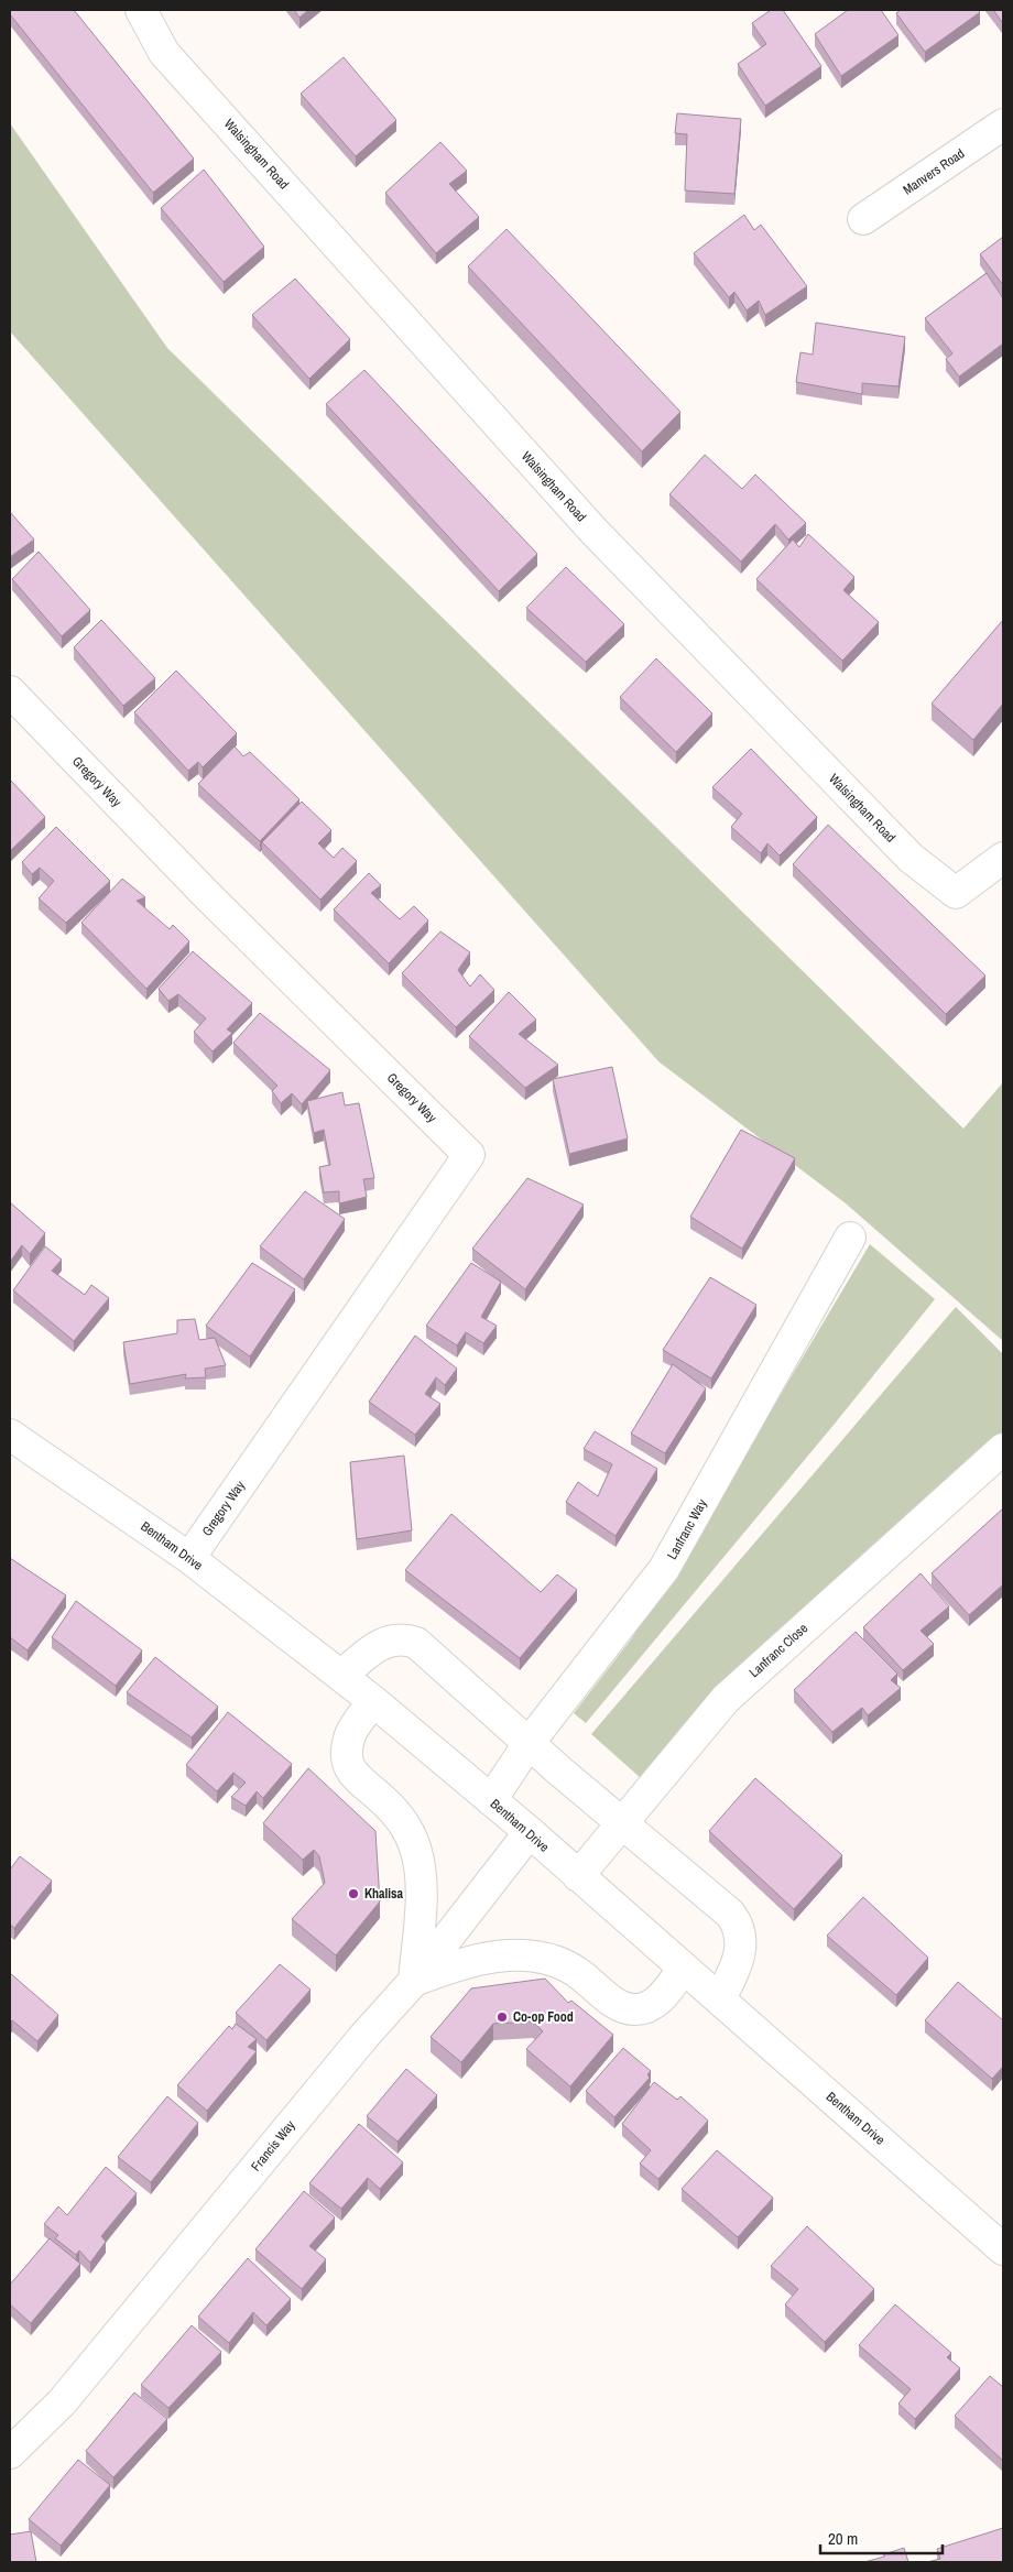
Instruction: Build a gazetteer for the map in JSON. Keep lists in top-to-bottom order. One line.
{"streets":{"street":["Walsingham Road","Manvers Road","Gregory Way","Lanfranc Way","Bentham Drive","Lanfranc Close","Francis Way"]},"crossings":[["Gregory Way","Bentham Drive"],["Lanfranc Way","Bentham Drive"],["Bentham Drive","Lanfranc Close"],["Bentham Drive","Francis Way"]],"places":["Khalisa","Co-op Food"],"scale_bar":"20 m"}
